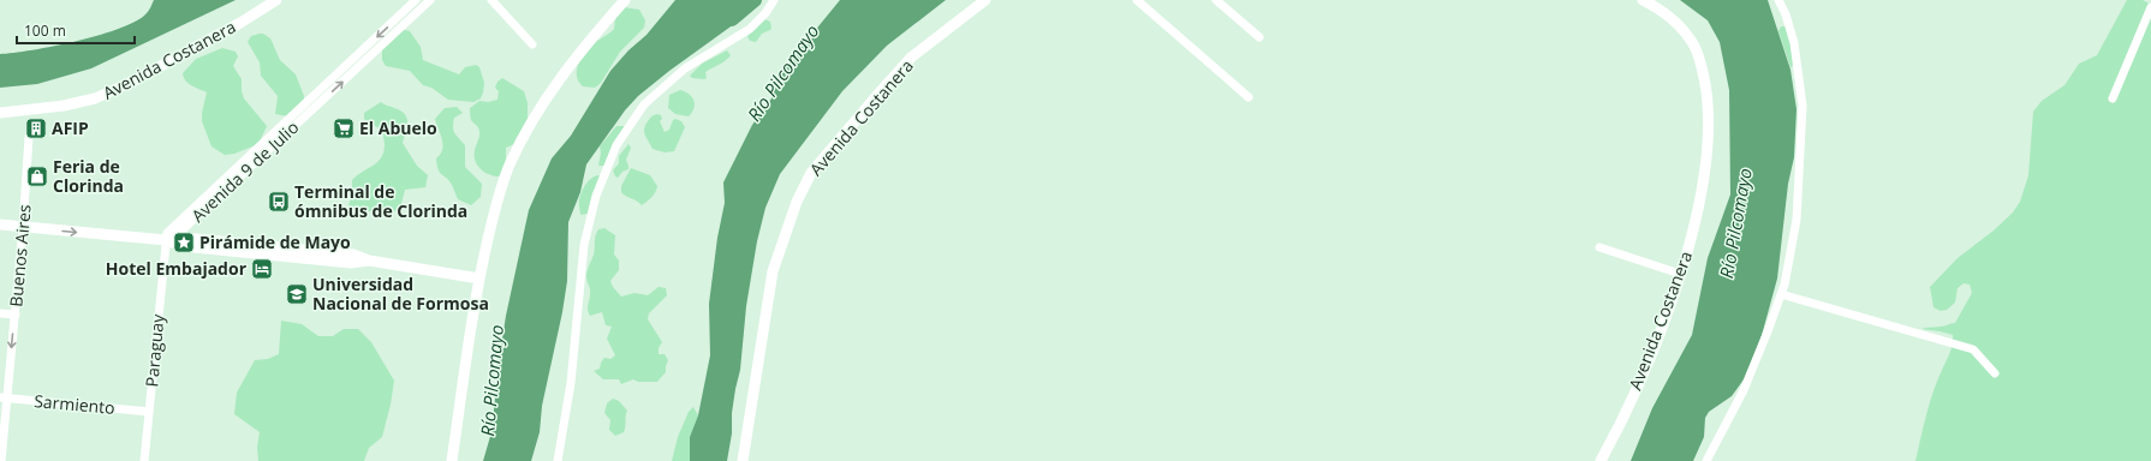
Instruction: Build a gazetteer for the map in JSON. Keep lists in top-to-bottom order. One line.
{"streets":{"street":["Avenida Costanera","Avenida 9 de Julio","Buenos Aires","Paraguay","Sarmiento"]},"crossings":[["Avenida 9 de Julio","Paraguay"],["Buenos Aires","Sarmiento"],["Paraguay","Sarmiento"]],"water":["Río Pilcomayo"],"places":{"building":["AFIP"],"supermarket":["El Abuelo"],"shop":["Feria de Clorinda"],"bus stop":["Terminal de ómnibus de Clorinda"],"place":["Pirámide de Mayo"],"hotel":["Hotel Embajador"],"school or university":["Universidad Nacional de Formosa"]},"scale_bar":"100 m"}
